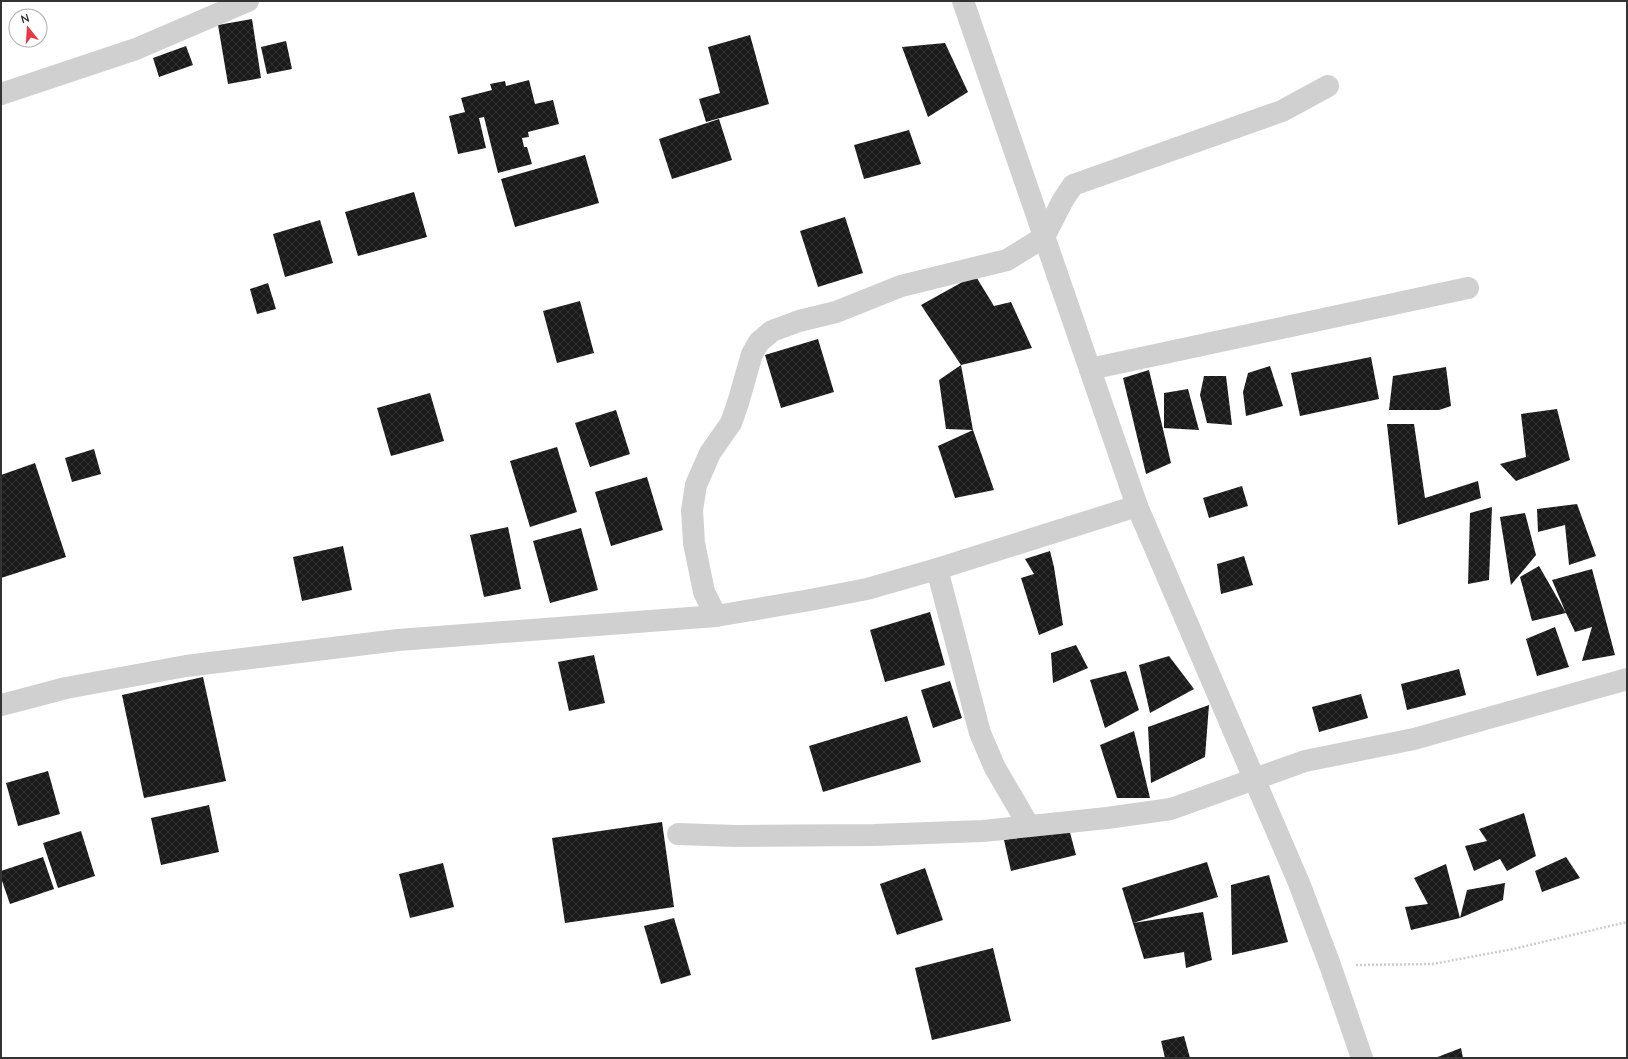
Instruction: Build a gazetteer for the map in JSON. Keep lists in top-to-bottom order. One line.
{"north":"top"}
